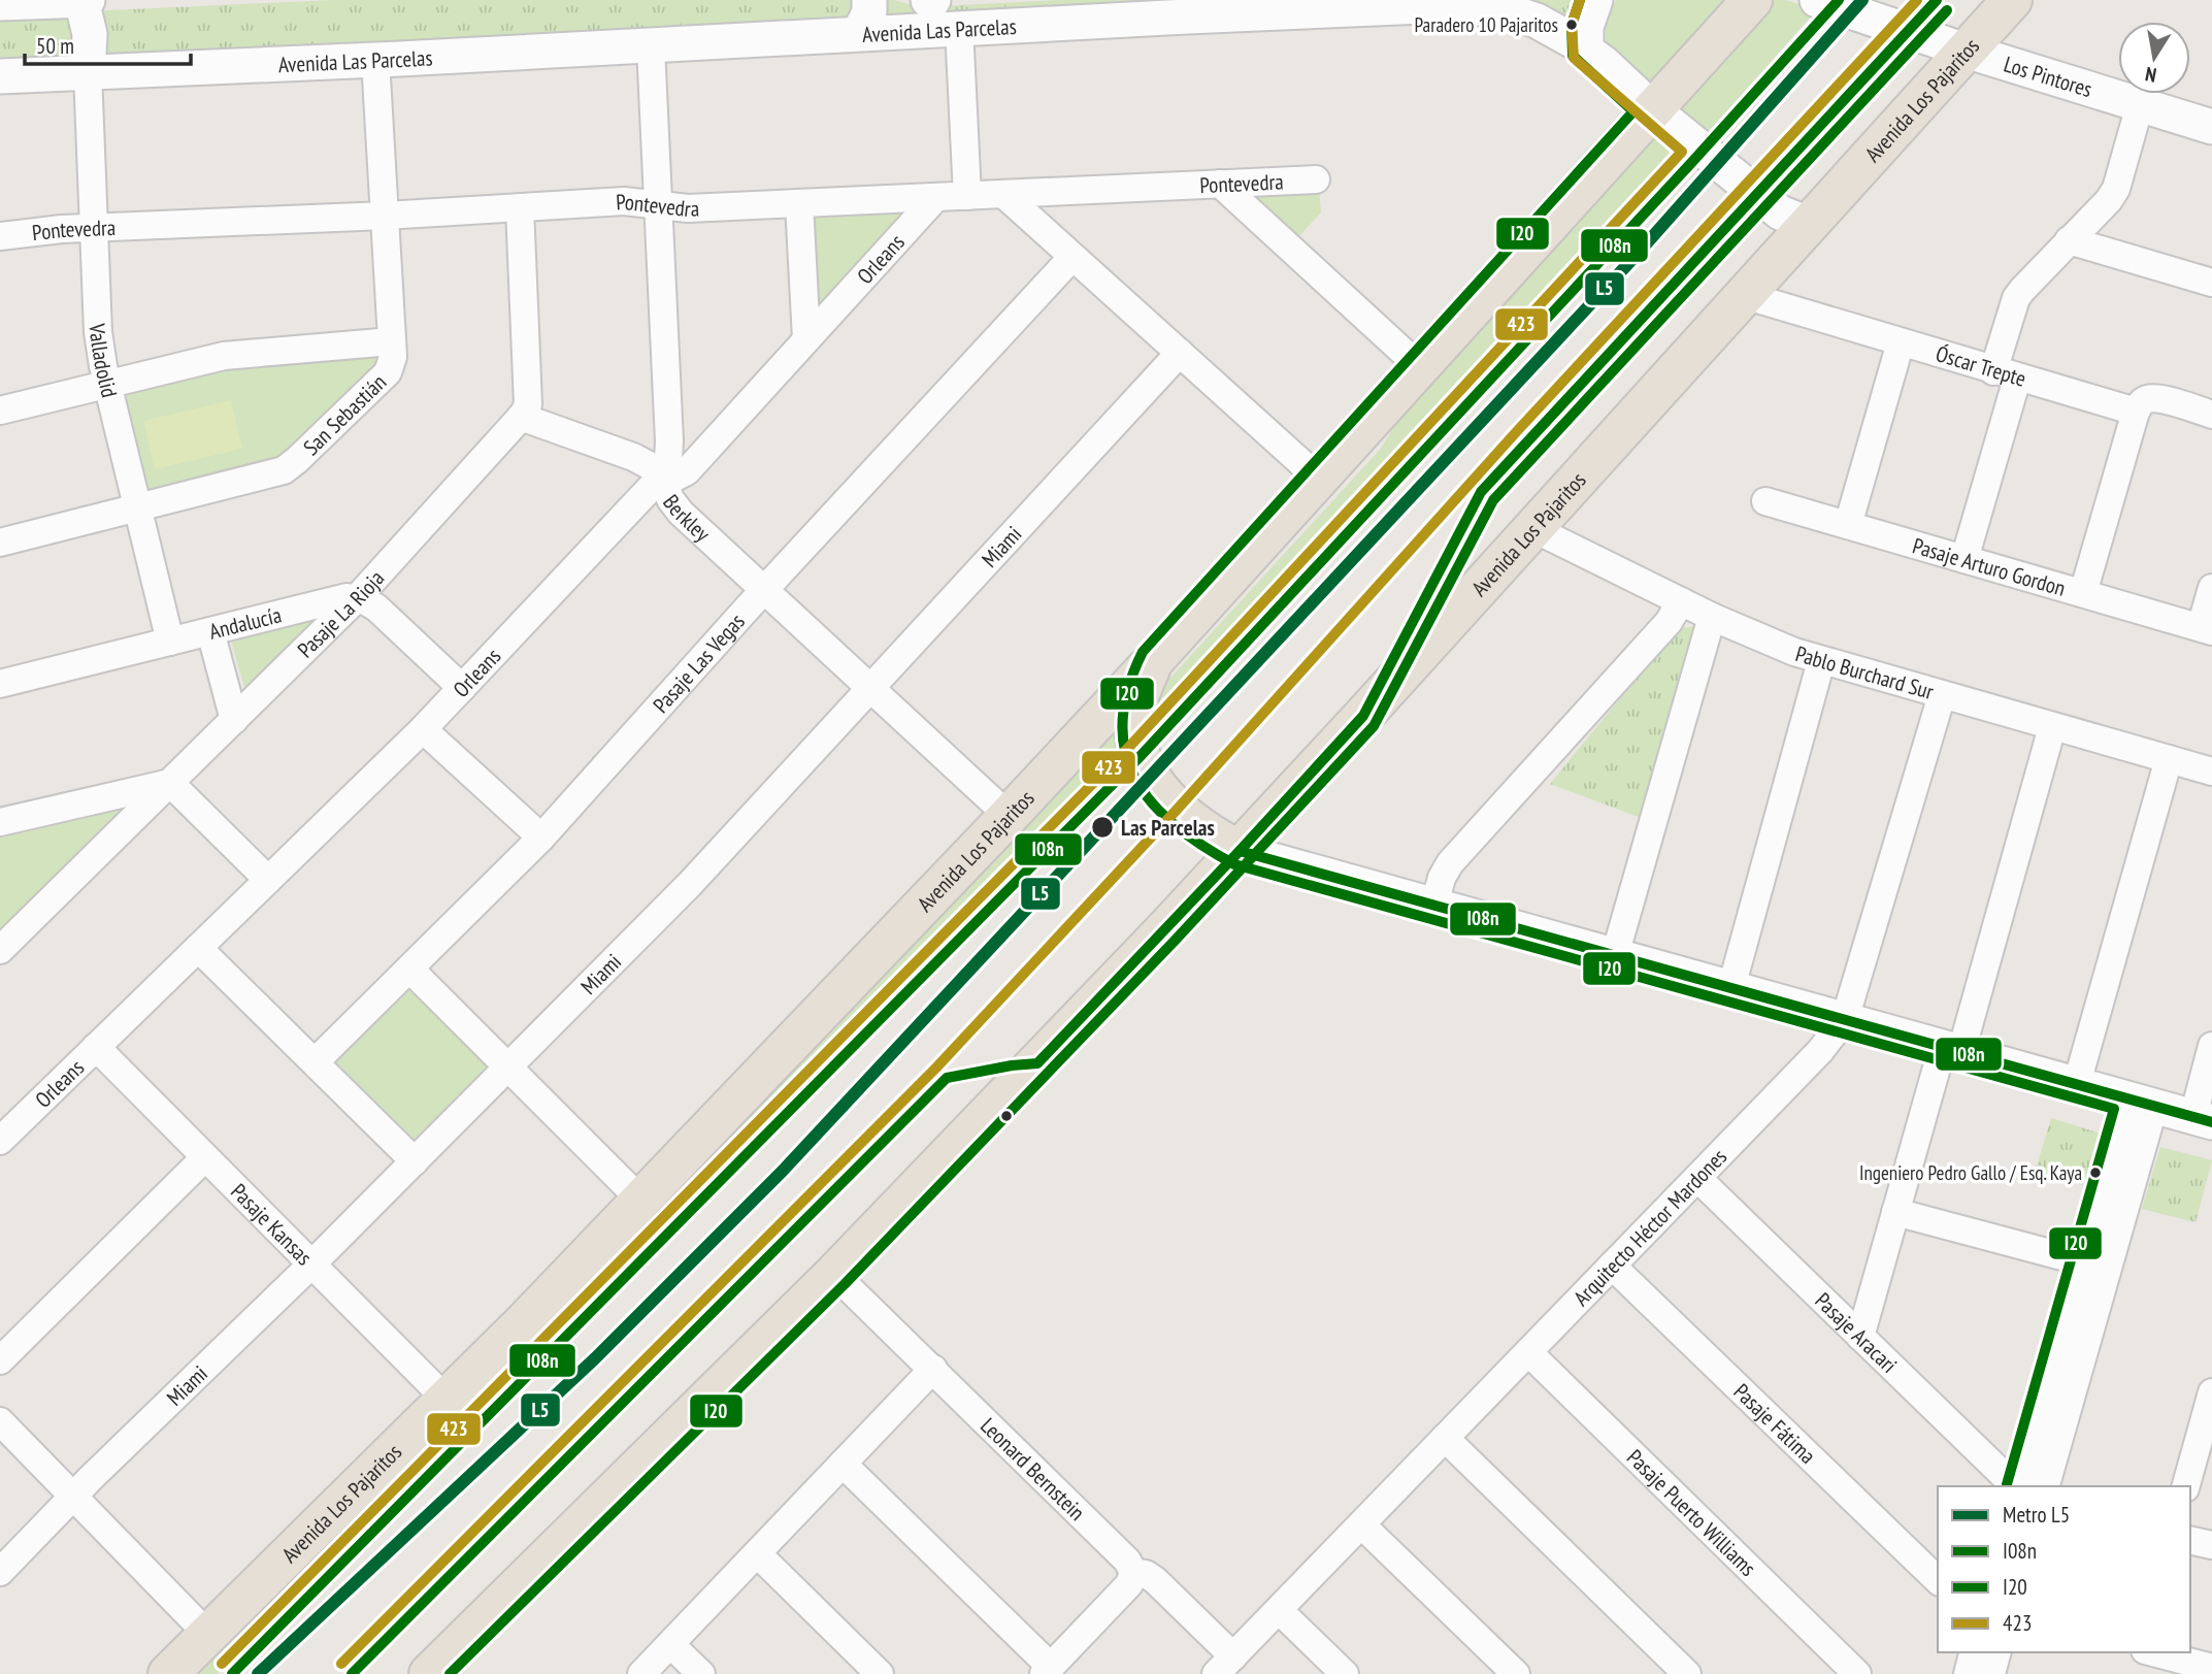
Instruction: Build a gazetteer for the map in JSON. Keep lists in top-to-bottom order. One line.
{"streets":{"main road":["Avenida Los Pajaritos"],"street":["Avenida Las Parcelas","Los Pintores","Pontevedra","Orleans","Valladolid","Óscar Trepte","San Sebastián","Berkley","Miami","Pasaje Arturo Gordon","Pasaje La Rioja","Andalucía","Pasaje Las Vegas","Pablo Burchard Sur","Pasaje Kansas","Arquitecto Héctor Mardones","Pasaje Aracari","Pasaje Fátima","Leonard Bernstein","Pasaje Puerto Williams"]},"crossings":[["Avenida Las Parcelas","Avenida Los Pajaritos"],["Avenida Las Parcelas","Valladolid"],["Avenida Las Parcelas","San Sebastián"],["Avenida Las Parcelas","Berkley"],["Los Pintores","Avenida Los Pajaritos"],["Avenida Los Pajaritos","Óscar Trepte"],["Avenida Los Pajaritos","Berkley"],["Avenida Los Pajaritos","Pablo Burchard Sur"],["Avenida Los Pajaritos","Pasaje Kansas"],["Avenida Los Pajaritos","Leonard Bernstein"],["Pontevedra","Orleans"],["Pontevedra","Valladolid"],["Pontevedra","San Sebastián"],["Pontevedra","Berkley"],["Orleans","Berkley"],["Orleans","Pasaje Kansas"],["Valladolid","San Sebastián"],["Valladolid","Andalucía"],["Berkley","Miami"],["Berkley","Pasaje Las Vegas"],["Miami","Pasaje Kansas"],["Pasaje La Rioja","Andalucía"],["Pablo Burchard Sur","Arquitecto Héctor Mardones"],["Arquitecto Héctor Mardones","Pasaje Aracari"],["Arquitecto Héctor Mardones","Pasaje Fátima"],["Arquitecto Héctor Mardones","Leonard Bernstein"],["Arquitecto Héctor Mardones","Pasaje Puerto Williams"]],"places":["Paradero 10 Pajaritos","Las Parcelas","Ingeniero Pedro Gallo / Esq. Kaya"],"lines":["metro line L5","transit line I08n","transit line I20","transit line 423"],"legend":["Metro L5","I08n","I20","423"],"scale_bar":"50 m","north":"bottom"}
